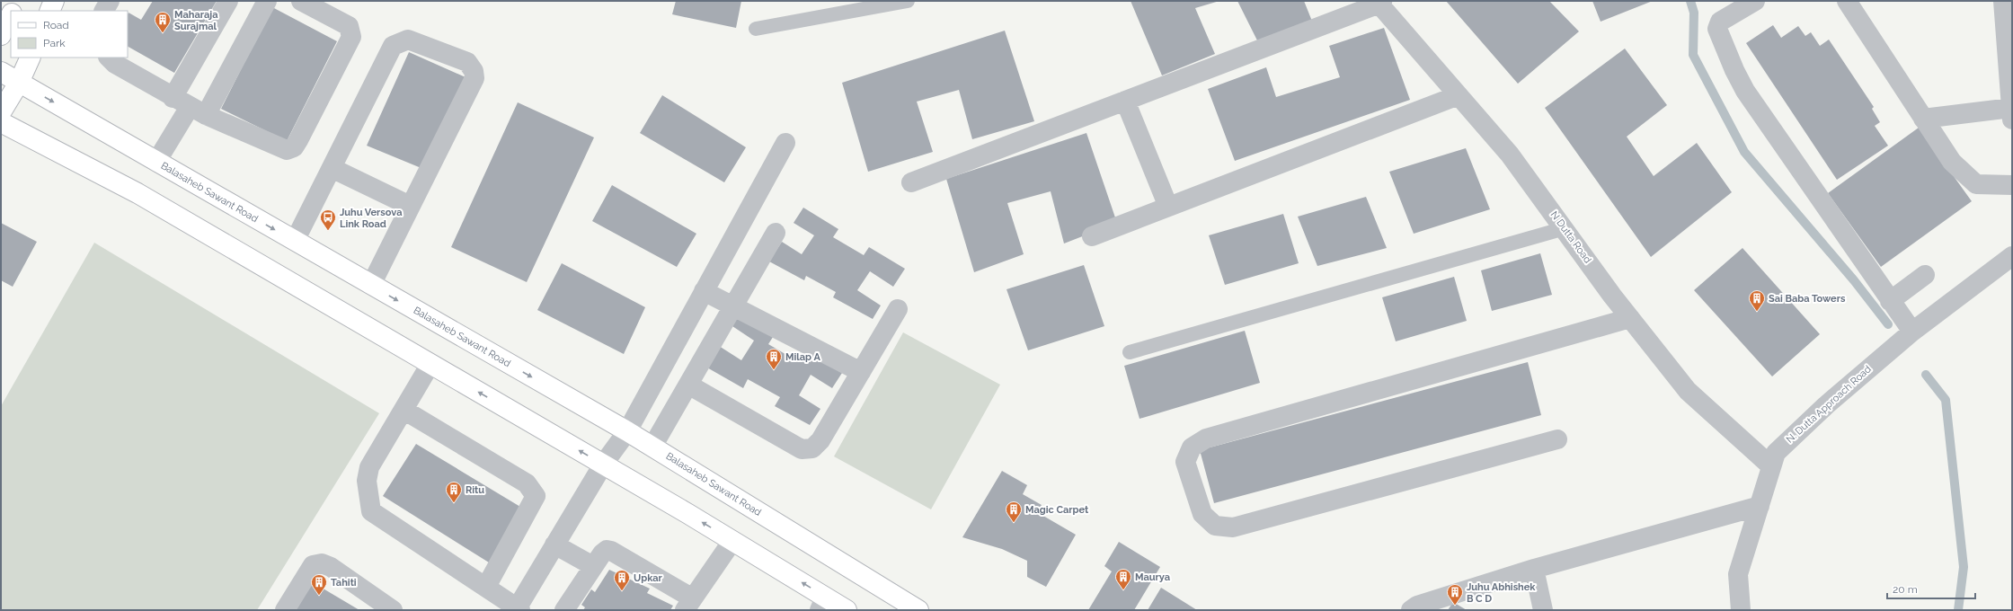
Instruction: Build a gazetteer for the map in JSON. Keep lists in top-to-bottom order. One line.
{"streets":{"main road":["Balasaheb Sawant Road"],"street":["N Dutta Road","N. Dutta Approach Road"]},"crossings":[["N Dutta Road","N. Dutta Approach Road"]],"places":{"building":["Maharaja Surajmal","Sai Baba Towers","Milap A","Ritu","Magic Carpet","Maurya","Upkar","Tahiti","Juhu Abhishek B C D"],"bus stop":["Juhu Versova Link Road"]},"legend":["Road","Park"],"scale_bar":"20 m"}
